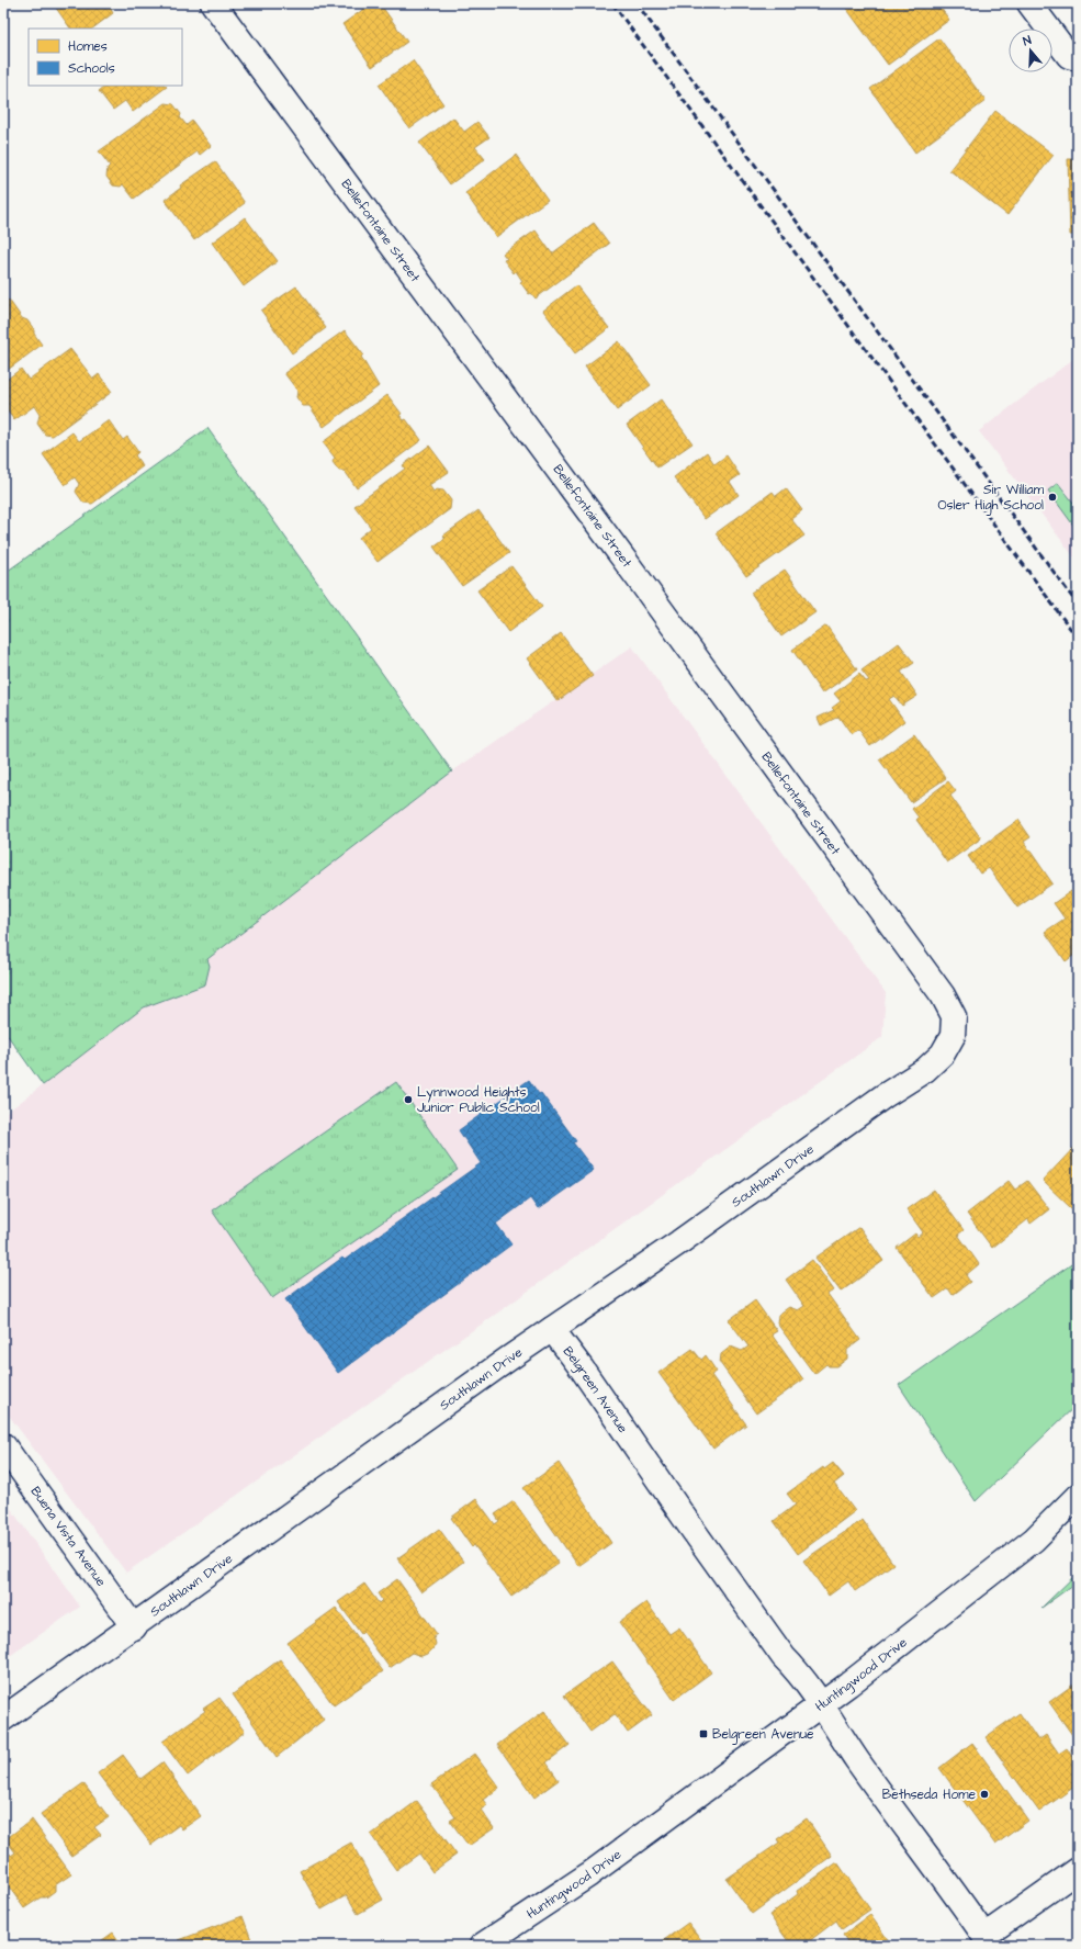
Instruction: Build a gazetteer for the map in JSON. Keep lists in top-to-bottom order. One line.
{"streets":{"street":["Bellefontaine Street","Southlawn Drive","Belgreen Avenue","Buena Vista Avenue","Huntingwood Drive"]},"crossings":[["Bellefontaine Street","Southlawn Drive"],["Southlawn Drive","Belgreen Avenue"],["Southlawn Drive","Buena Vista Avenue"],["Belgreen Avenue","Huntingwood Drive"]],"places":{"other":["Sir William Osler High School","Lynnwood Heights Junior Public School","Bethseda Home"],"transit":["Belgreen Avenue"]},"legend":["Homes","Schools"],"north":"top"}
